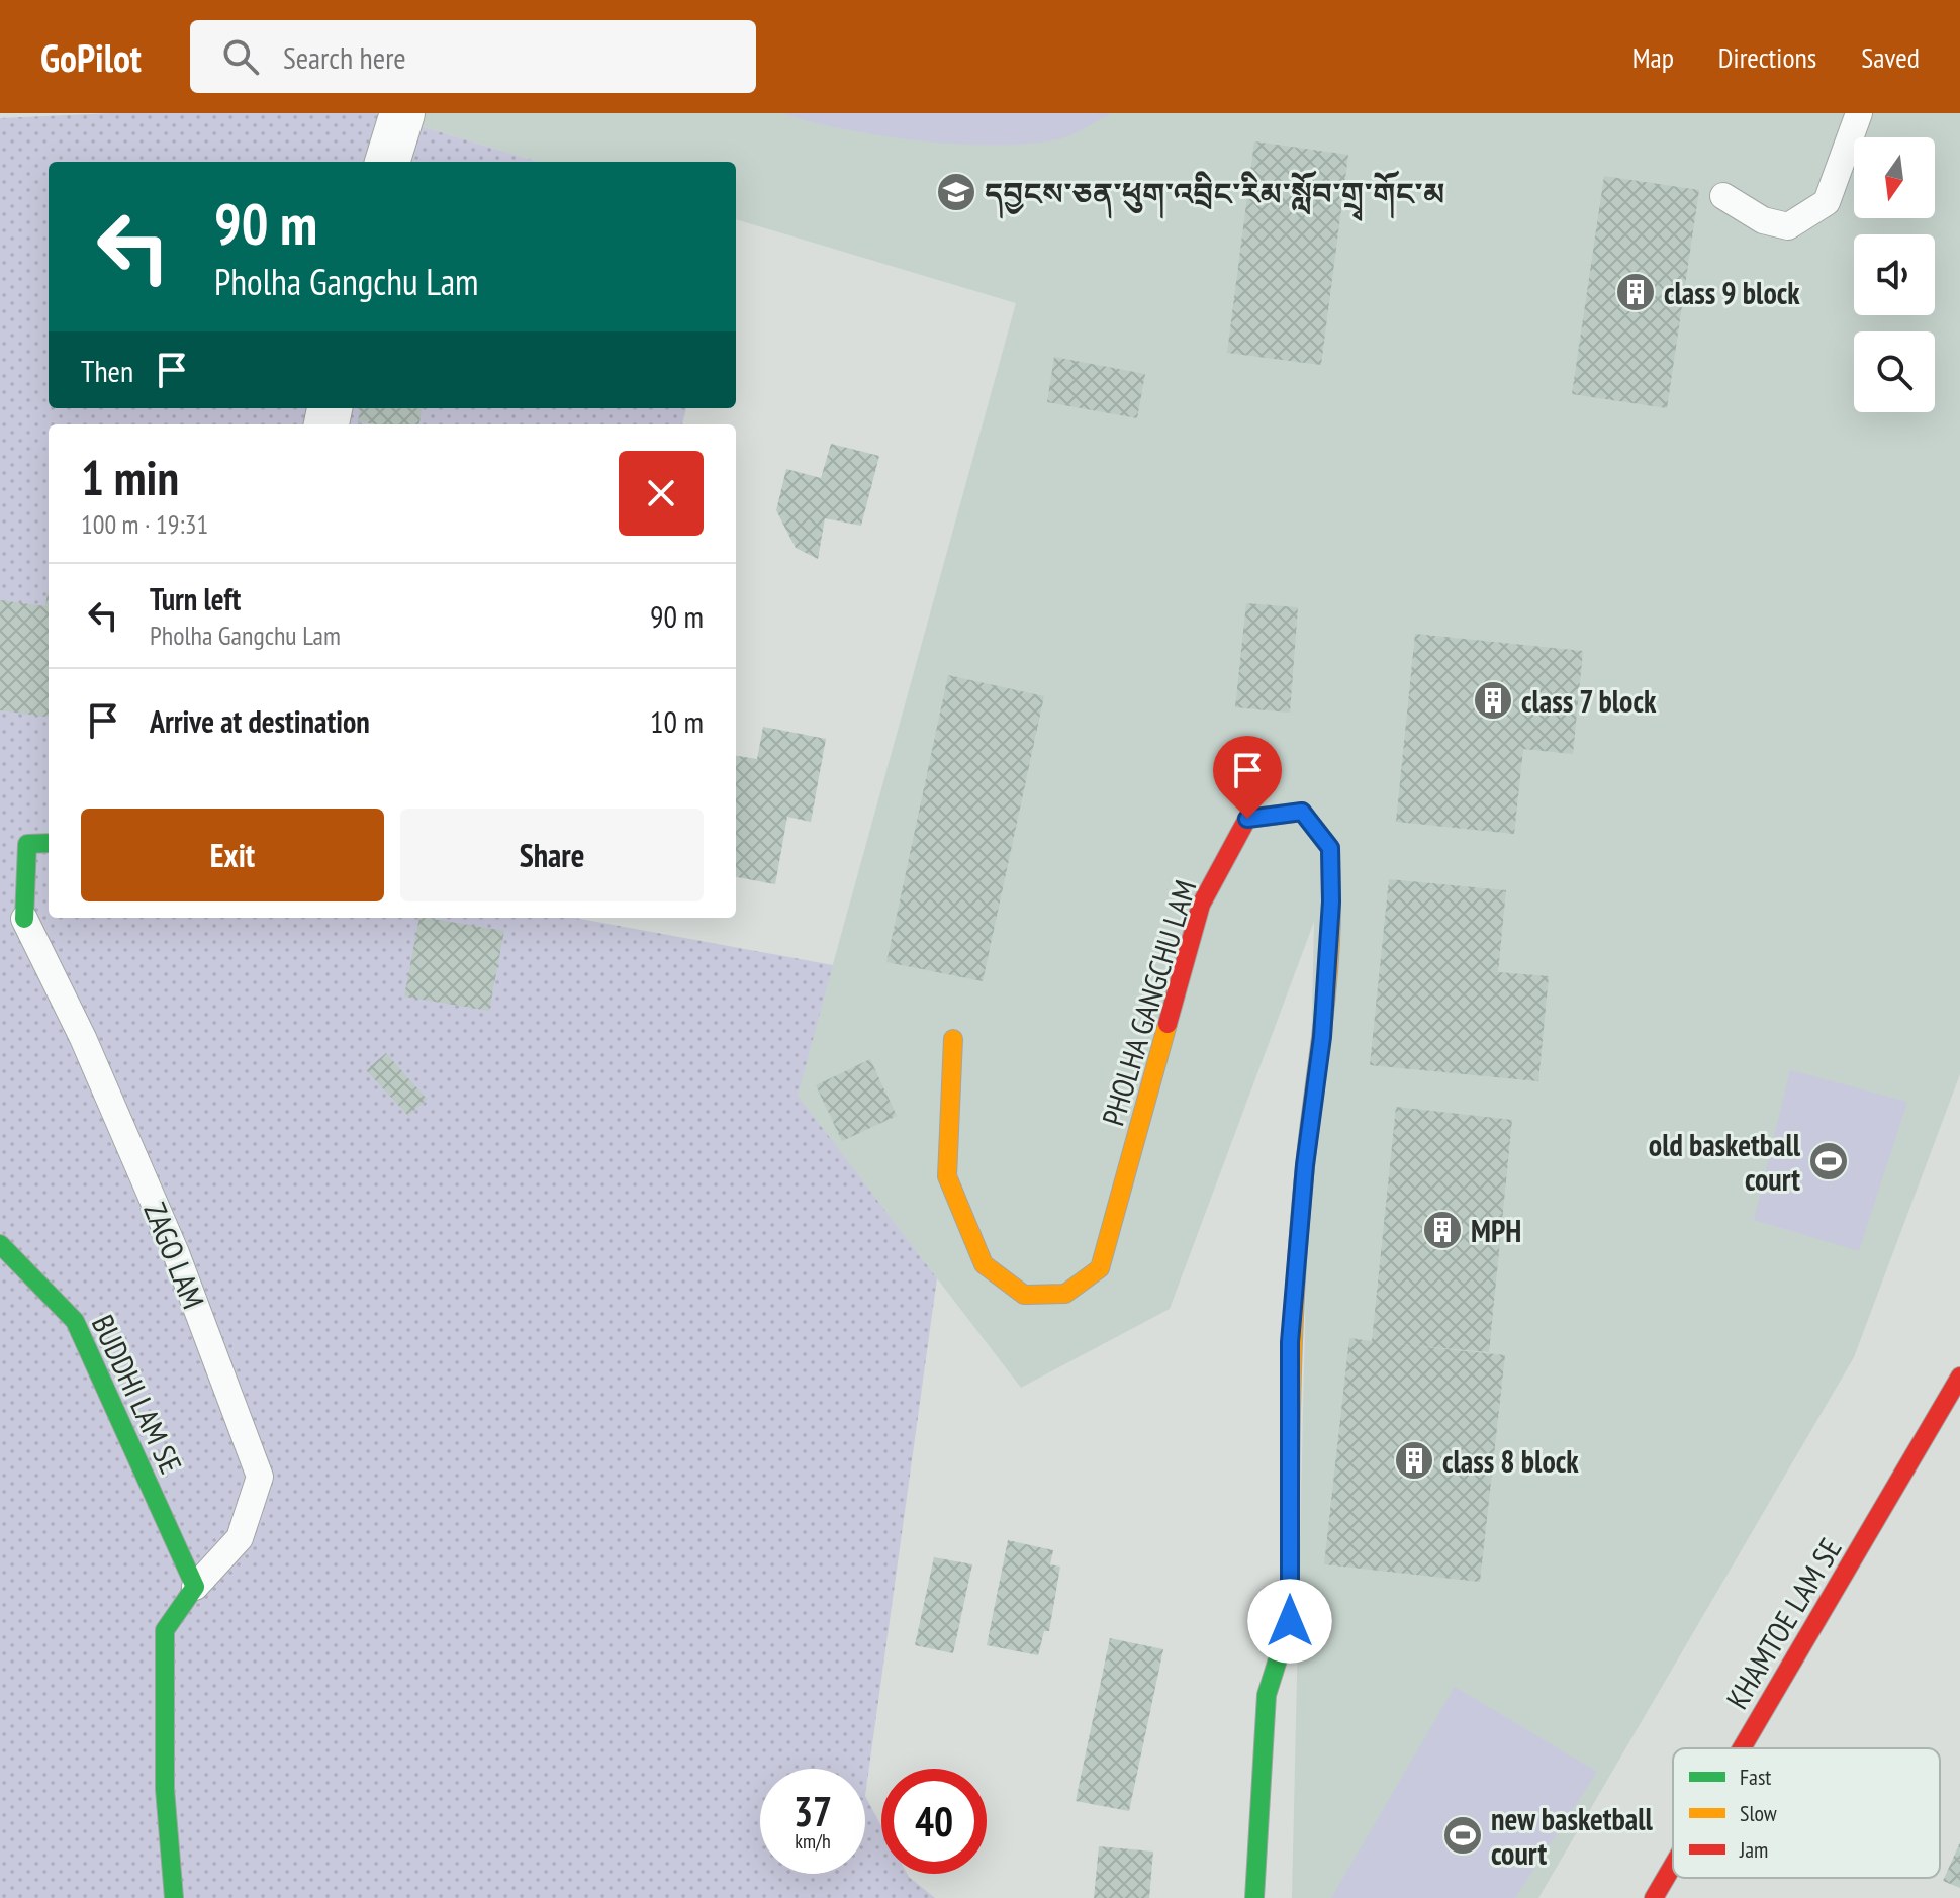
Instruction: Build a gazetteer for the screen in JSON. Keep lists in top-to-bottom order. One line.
{"streets":{"street":["PHOLHA GANGCHU LAM","BUDDHI LAM SE","KHAMTOE LAM SE"],"lane":["ZAGO LAM"]},"crossings":[["ZAGO LAM","BUDDHI LAM SE"]],"places":{"school or university":["དབྱངས་ཅན་ཕུག་འབྲིང་རིམ་སློབ་གྲྭ་གོང་མ"],"building":["class 9 block","class 7 block","MPH","class 8 block"],"sports":["old basketball court","new basketball court"]},"legend":["Fast","Slow","Jam"],"north":"bottom","page":{"header":"GoPilot","search":"Search here","nav":["Map","Directions","Saved"],"turn":["90 m","Pholha Gangchu Lam"],"then":"Then","heading":["1 min","100 m · 19:31"],"list":[{"name":"Turn left","note":"Pholha Gangchu Lam","value":"90 m"},{"name":"Arrive at destination","value":"10 m"}],"buttons":["Exit","Share"],"speed":"37 km/h","limit":"40"}}
